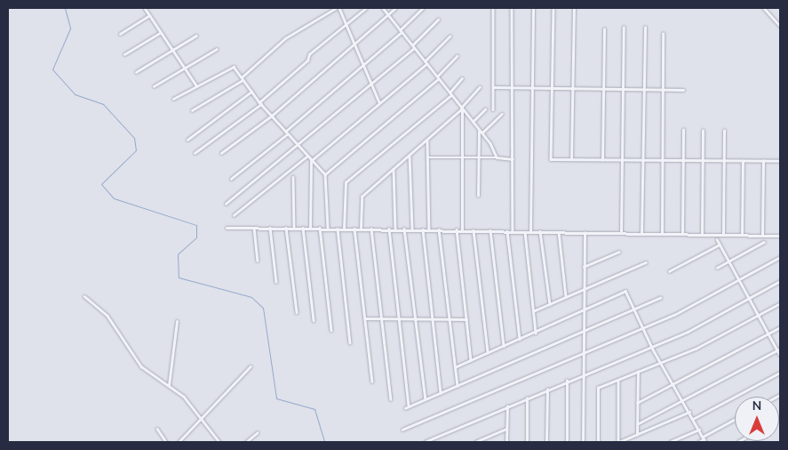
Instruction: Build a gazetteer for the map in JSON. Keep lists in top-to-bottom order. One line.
{"north":"top"}
